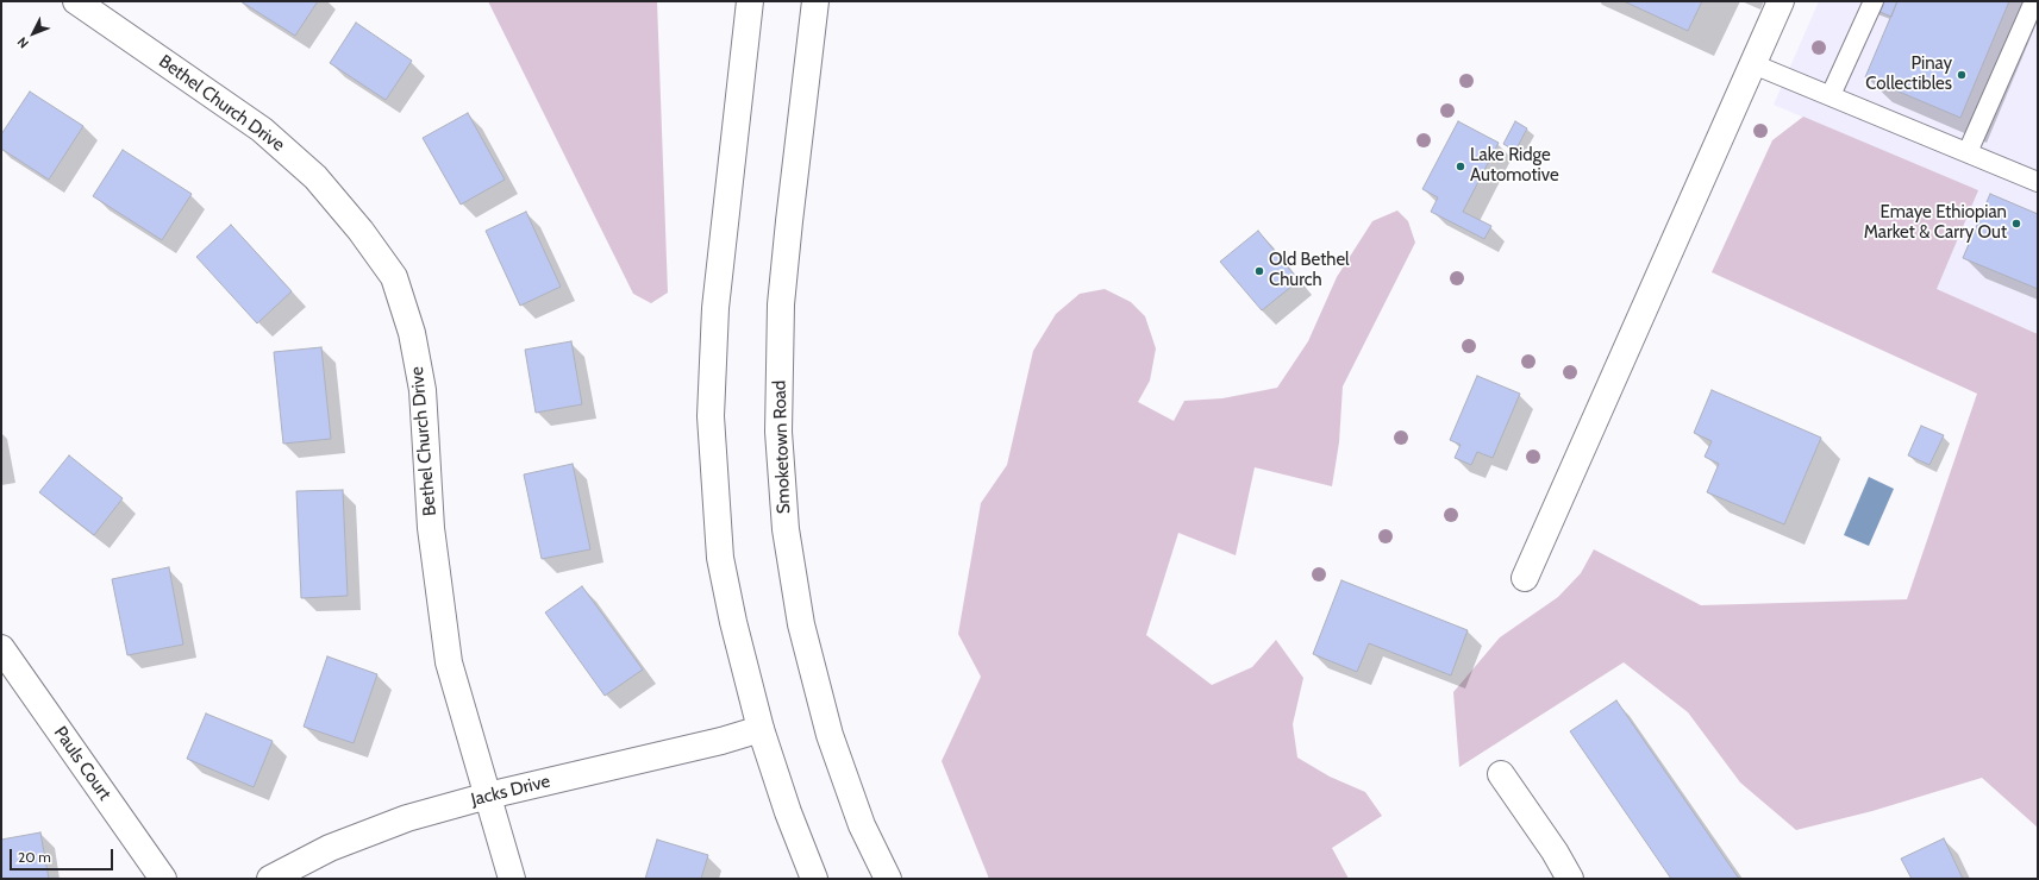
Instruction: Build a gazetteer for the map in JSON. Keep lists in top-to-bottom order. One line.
{"streets":{"street":["Bethel Church Drive","Smoketown Road","Pauls Court","Jacks Drive"]},"crossings":[["Bethel Church Drive","Jacks Drive"]],"places":["Pinay Collectibles","Lake Ridge Automotive","Emaye Ethiopian Market & Carry Out","Old Bethel Church"],"scale_bar":"20 m","north":"bottom left"}
